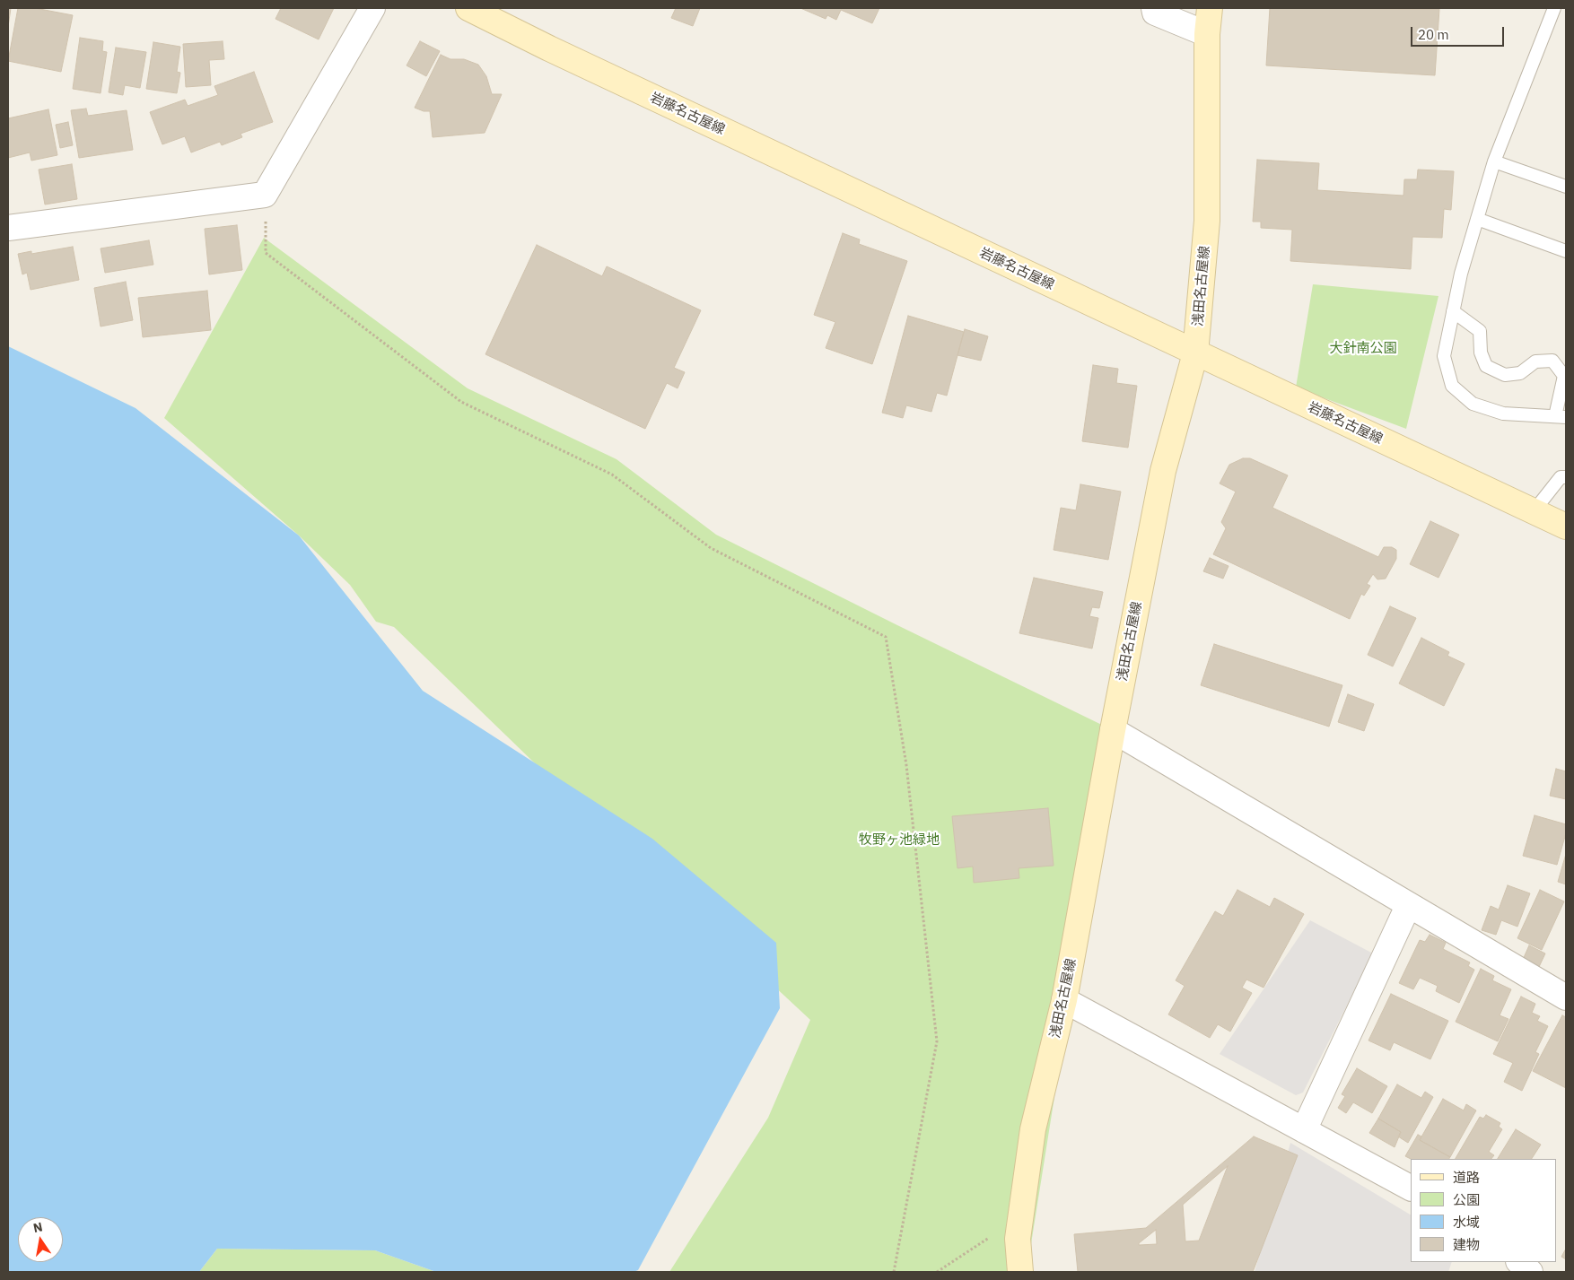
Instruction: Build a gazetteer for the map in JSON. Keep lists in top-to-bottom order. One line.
{"streets":{"main road":["岩藤名古屋線","浅田名古屋線"]},"crossings":[["岩藤名古屋線","浅田名古屋線"]],"parks":["大針南公園","牧野ヶ池緑地"],"legend":["道路","公園","水域","建物"],"scale_bar":"20 m","north":"top"}
